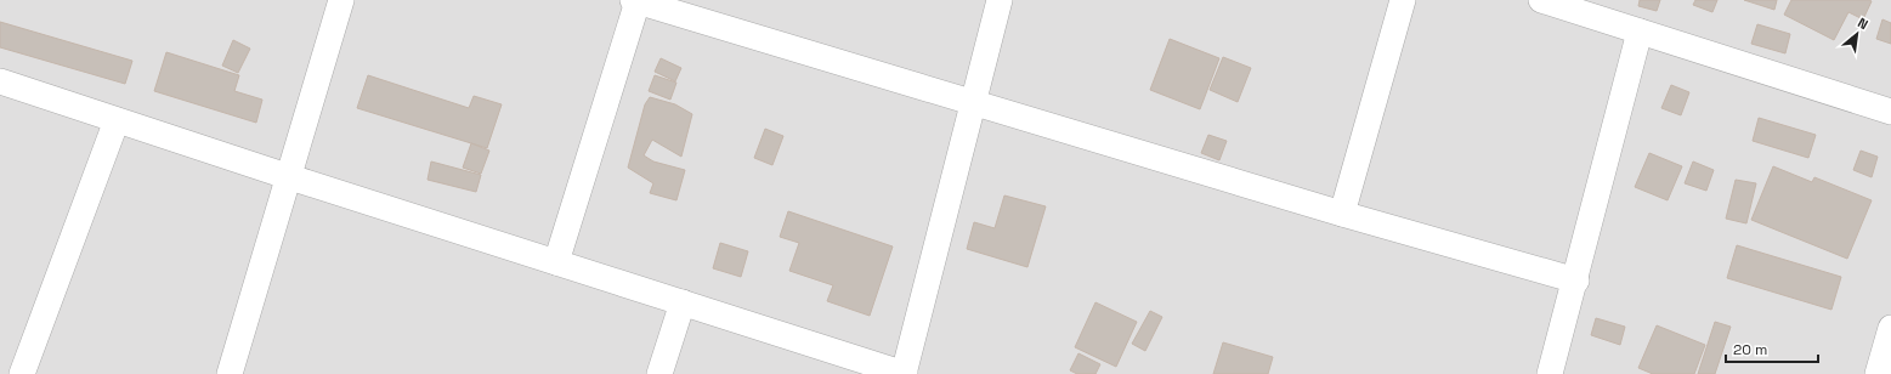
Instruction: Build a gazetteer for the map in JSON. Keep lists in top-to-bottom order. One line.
{"scale_bar":"20 m","north":"top right"}
